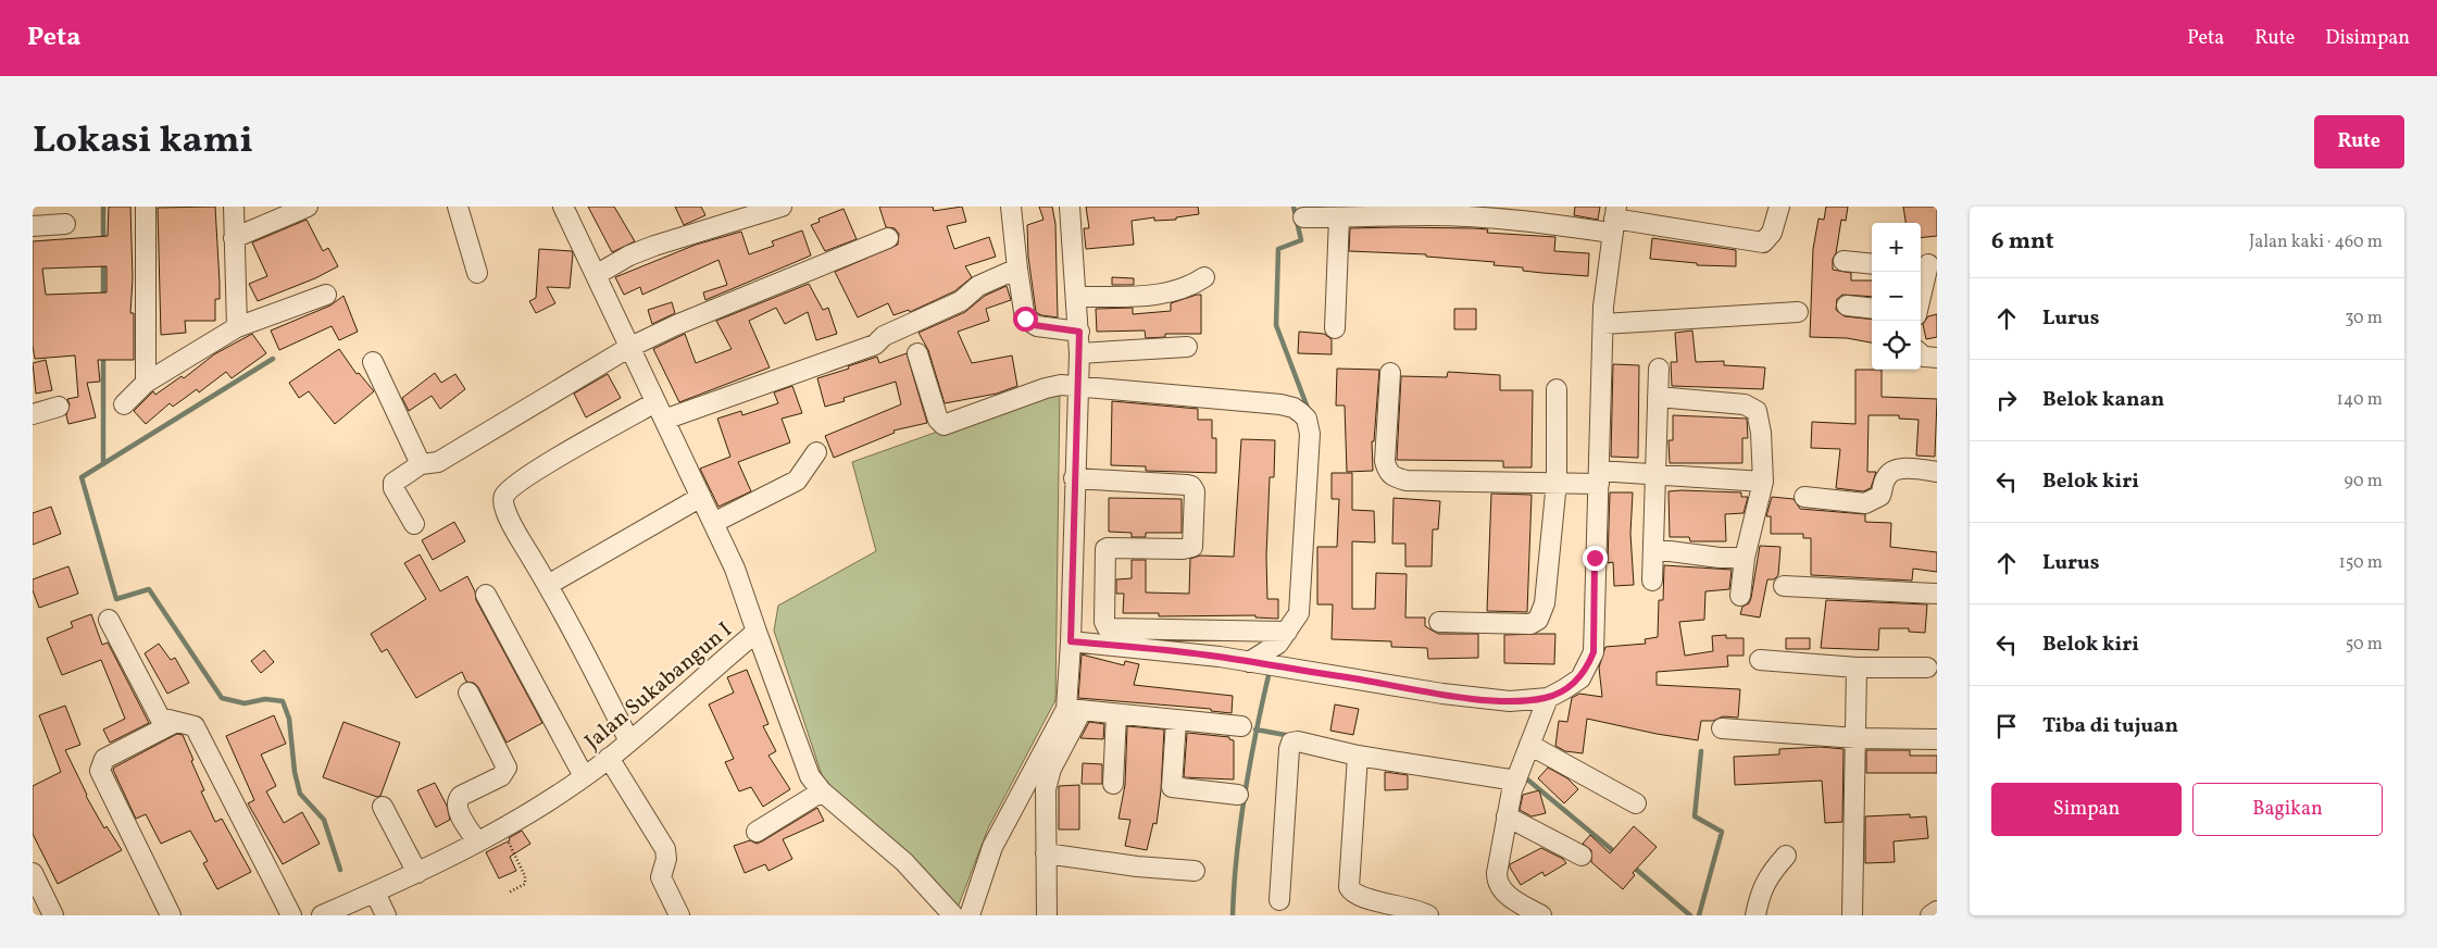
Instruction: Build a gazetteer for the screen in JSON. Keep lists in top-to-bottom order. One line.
{"streets":{"street":["Jalan Sukabangun I"]},"page":{"header":"Peta","nav":["Peta","Rute","Disimpan"],"title":"Lokasi kami","buttons":["Rute",["Simpan","Bagikan"]],"heading":["6 mnt","Jalan kaki · 460 m"],"map_buttons":["+","−"],"list":[["Lurus","30 m"],["Belok kanan","140 m"],["Belok kiri","90 m"],["Lurus","150 m"],["Belok kiri","50 m"],"Tiba di tujuan"]}}
